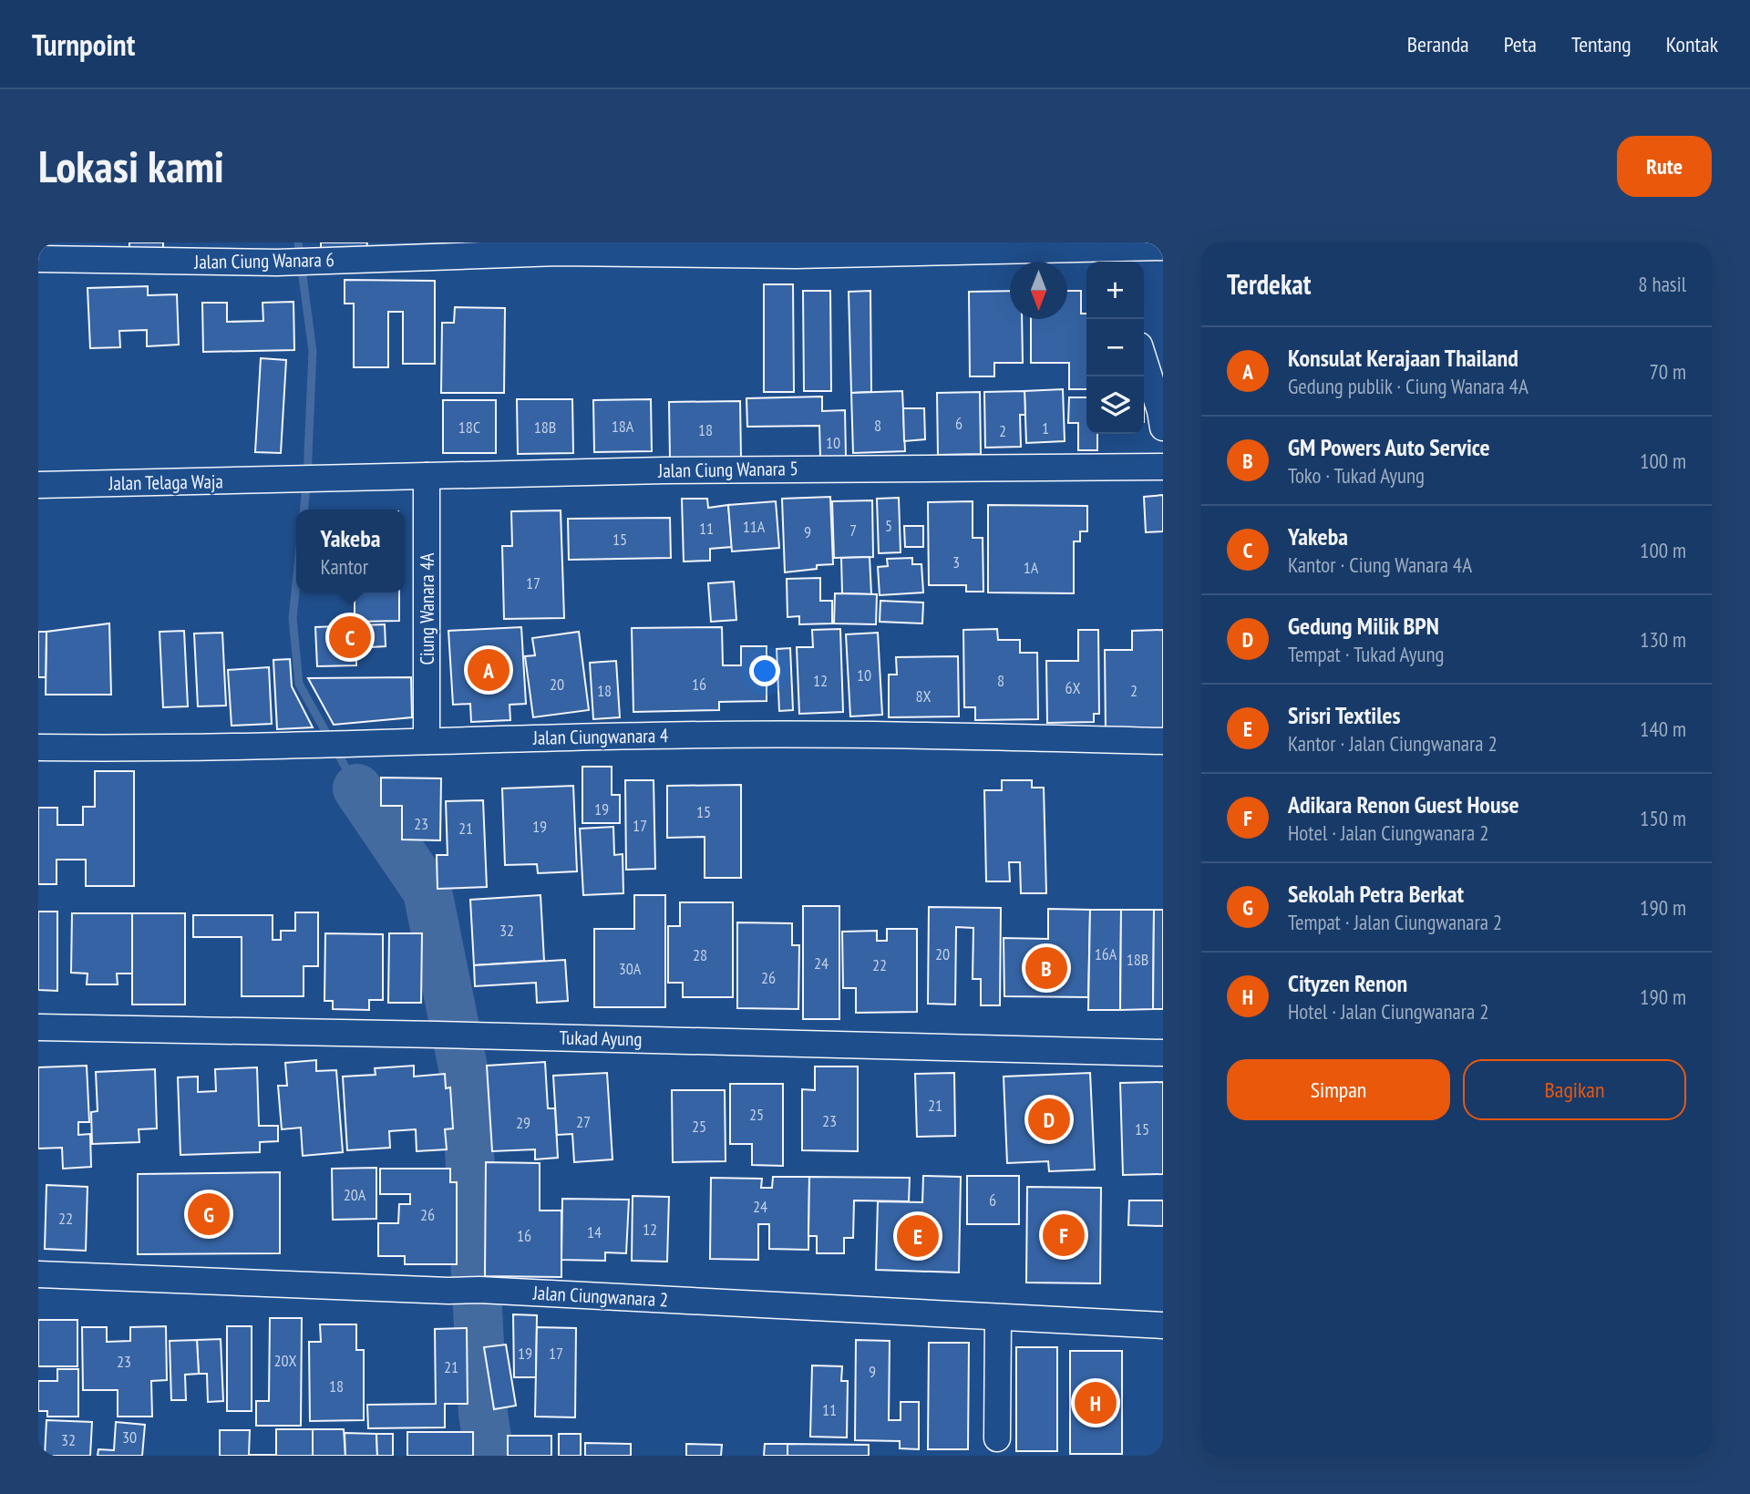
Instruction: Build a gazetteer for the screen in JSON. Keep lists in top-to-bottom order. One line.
{"streets":{"street":["Jalan Ciung Wanara 6","Jalan Ciung Wanara 5","Jalan Telaga Waja","Ciung Wanara 4A","Jalan Ciungwanara 4","Tukad Ayung","Jalan Ciungwanara 2"]},"crossings":[["Jalan Ciung Wanara 5","Jalan Telaga Waja"],["Jalan Ciung Wanara 5","Ciung Wanara 4A"],["Ciung Wanara 4A","Jalan Ciungwanara 4"]],"house_numbers":["6","8","18A","18C","18B","1","18","2","10","5","11A","11","7","9","15","3","1A","17","10","12","8","20","16","6X","18","2","8X","19","15","23","17","19","21","32","20","16A","28","18B","24","22","30A","26","21","25","23","27","29","25","15","20A","6","24","26","22","12","14","16","19","17","20X","23","21","9","18","11","30","32"],"north":"bottom","page":{"header":"Turnpoint","nav":["Beranda","Peta","Tentang","Kontak"],"buttons":["Rute",["Simpan","Bagikan"]],"title":"Lokasi kami","heading":["Terdekat","8 hasil"],"map_buttons":["+","−"],"list":[{"mark":"A","name":"Konsulat Kerajaan Thailand","note":"Gedung publik · Ciung Wanara 4A","value":"70 m"},{"mark":"B","name":"GM Powers Auto Service","note":"Toko · Tukad Ayung","value":"100 m"},{"mark":"C","name":"Yakeba","note":"Kantor · Ciung Wanara 4A","value":"100 m"},{"mark":"D","name":"Gedung Milik BPN","note":"Tempat · Tukad Ayung","value":"130 m"},{"mark":"E","name":"Srisri Textiles","note":"Kantor · Jalan Ciungwanara 2","value":"140 m"},{"mark":"F","name":"Adikara Renon Guest House","note":"Hotel · Jalan Ciungwanara 2","value":"150 m"},{"mark":"G","name":"Sekolah Petra Berkat","note":"Tempat · Jalan Ciungwanara 2","value":"190 m"},{"mark":"H","name":"Cityzen Renon","note":"Hotel · Jalan Ciungwanara 2","value":"190 m"}],"popup":["Yakeba","Kantor"],"pins":["C","A","B","D","G","F","E","H"]}}
